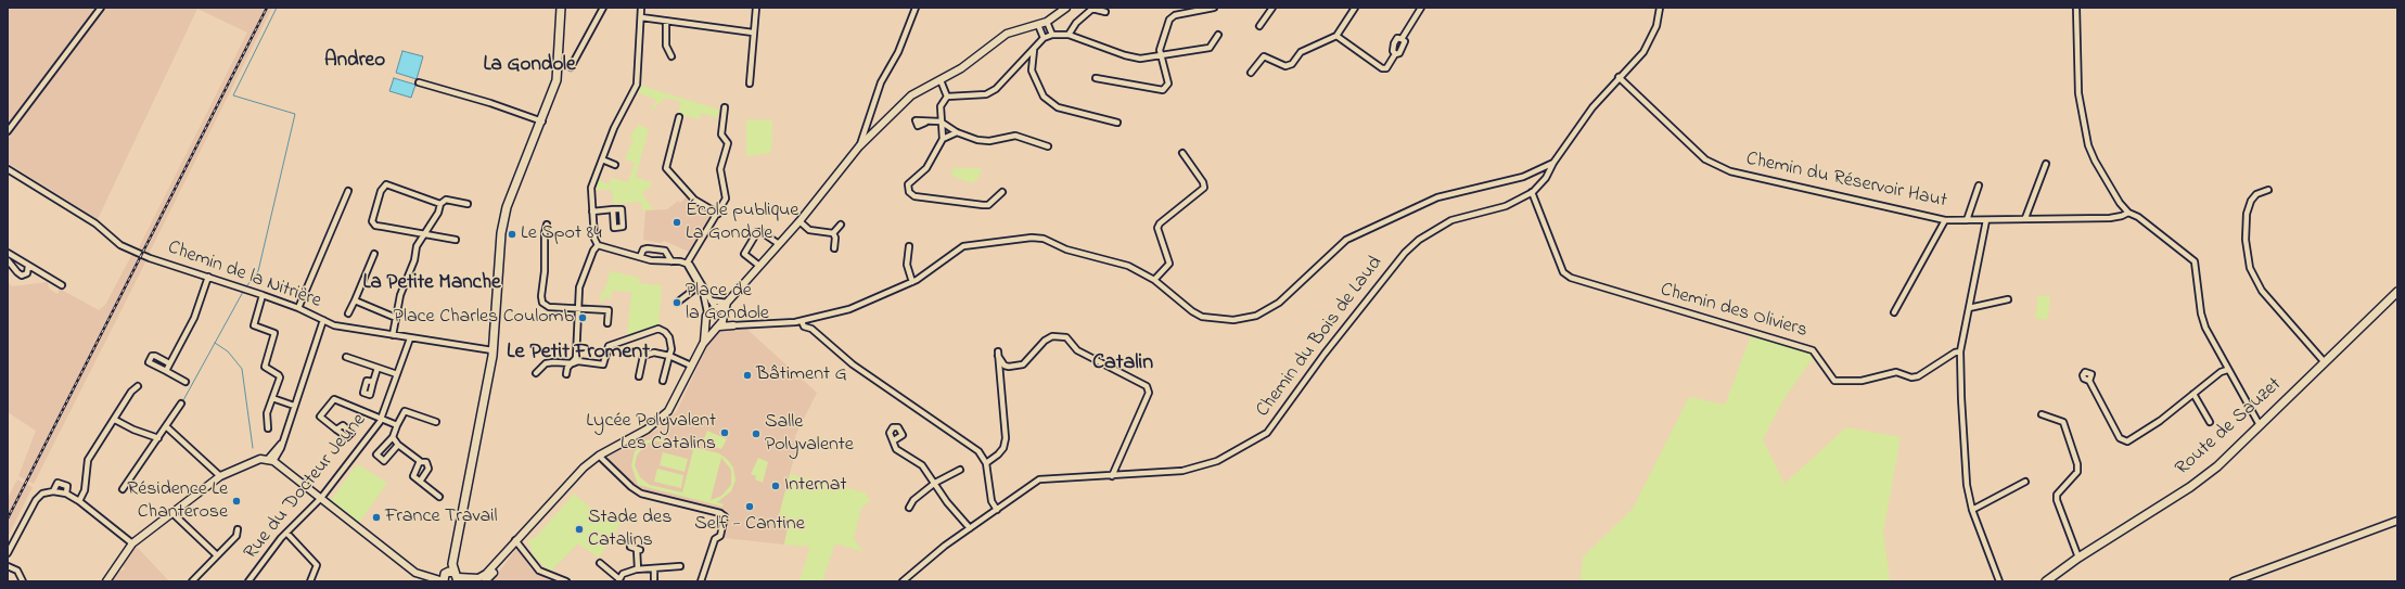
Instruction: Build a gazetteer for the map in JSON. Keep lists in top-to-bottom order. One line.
{"streets":{"main road":["Route de Sauzet"],"street":["Chemin du Réservoir Haut","Chemin de la Nitrière","Chemin des Oliviers","Chemin du Bois de Laud","Rue du Docteur Jeune"]},"crossings":[["Chemin du Réservoir Haut","Chemin du Bois de Laud"],["Chemin de la Nitrière","Rue du Docteur Jeune"],["Chemin des Oliviers","Chemin du Bois de Laud"]],"districts":["Andreo","La Gondole","La Petite Manche","Le Petit Froment","Catalin"],"places":["École publique La Gondole","Le Spot 84","Place de la Gondole","Place Charles Coulomb","Bâtiment G","Lycée Polyvalent Les Catalins","Salle Polyvalente","Internat","Résidence Le Chanterose","Self - Cantine","France Travail","Stade des Catalins"]}
